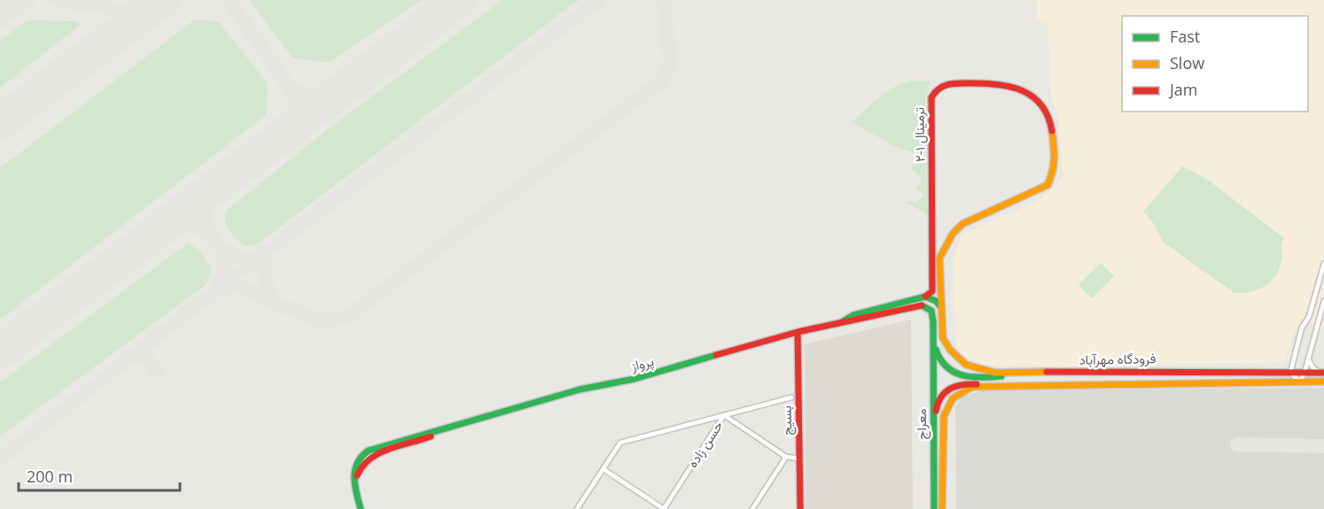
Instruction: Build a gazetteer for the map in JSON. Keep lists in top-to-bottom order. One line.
{"streets":{"main road":["ترمینال ۱-۲","فرودگاه مهرآباد","پرواز","بسیج","معراج"],"street":["حسن زاده"]},"crossings":[["فرودگاه مهرآباد","معراج"],["پرواز","بسیج"],["پرواز","معراج"]],"legend":["Fast","Slow","Jam"],"scale_bar":"200 m"}
